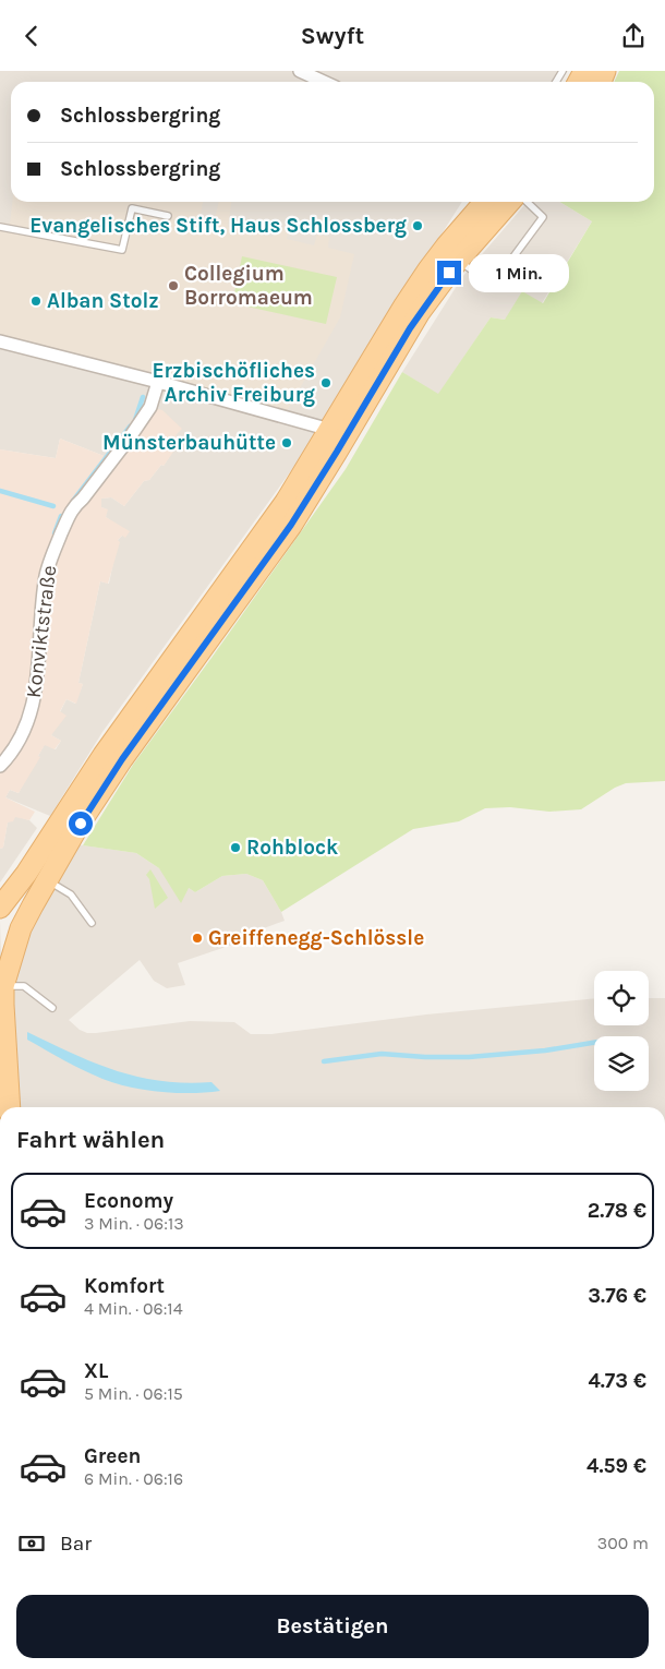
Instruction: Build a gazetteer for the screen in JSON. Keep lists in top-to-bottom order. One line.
{"streets":{"street":["Konviktstraße"]},"places":["Evangelisches Stift, Haus Schlossberg","Collegium Borromaeum","Alban Stolz","Erzbischöfliches Archiv Freiburg","Münsterbauhütte","Rohblock","Greiffenegg-Schlössle"],"page":{"header":"Swyft","banner":["Schlossbergring","Schlossbergring"],"bubble":"1 Min.","heading":"Fahrt wählen","list":[{"name":"Economy","note":"3 Min. · 06:13","value":"2.78 €"},{"name":"Komfort","note":"4 Min. · 06:14","value":"3.76 €"},{"name":"XL","note":"5 Min. · 06:15","value":"4.73 €"},{"name":"Green","note":"6 Min. · 06:16","value":"4.59 €"}],"pay":["Bar","300 m"],"buttons":"Bestätigen"}}
